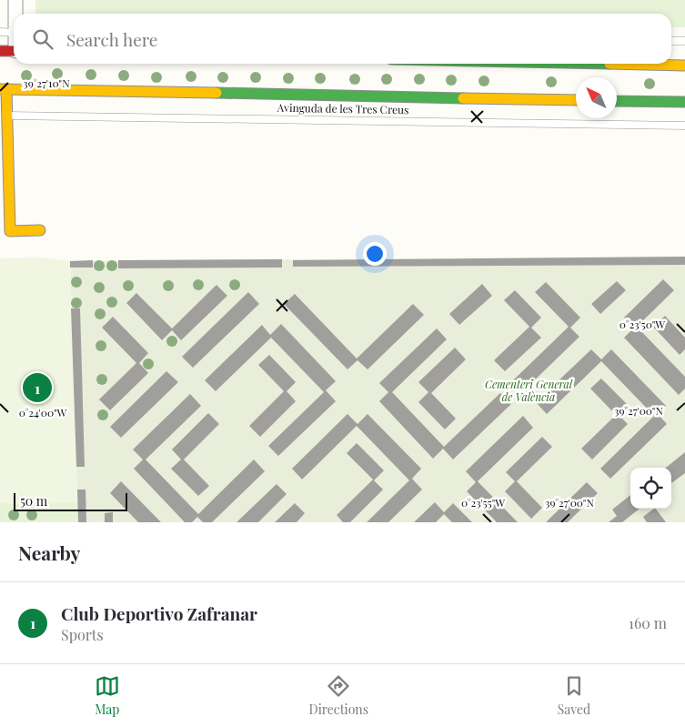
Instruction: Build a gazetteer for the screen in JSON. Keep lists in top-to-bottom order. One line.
{"streets":{"main road":["Avinguda de les Tres Creus"]},"parks":["Cementeri General de València"],"scale_bar":"50 m","north":"top left","page":{"search":"Search here","pins":"1","scale":"50 m","heading":"Nearby","list":[{"mark":"1","name":"Club Deportivo Zafranar","note":"Sports","value":"160 m"}],"nav":["Map","Directions","Saved"]},"coordinates":["39°27'10\"N","0°23'50\"W","39°27'00\"N","0°24'00\"W","0°23'55\"W"]}
